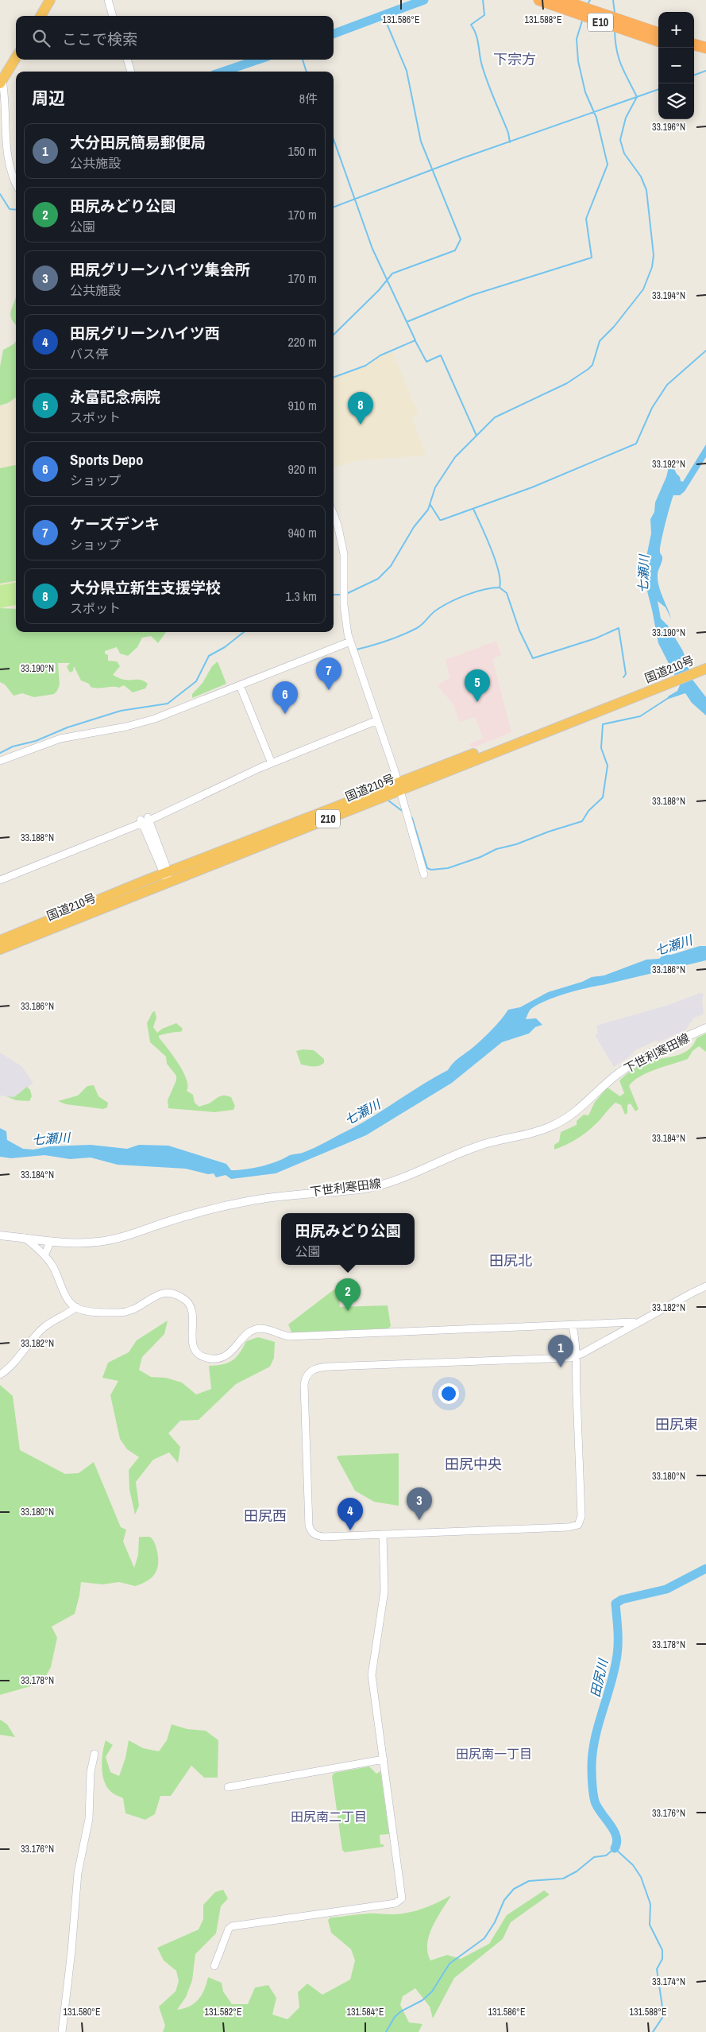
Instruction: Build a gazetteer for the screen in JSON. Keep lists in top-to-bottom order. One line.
{"streets":{"highway":["E10","国道210号","210"],"main road":["下世利寒田線"]},"districts":["下宗方","田尻北","田尻東","田尻中央","田尻西","田尻南一丁目","田尻南二丁目"],"water":["七瀬川","田尻川"],"page":{"map_buttons":["+","−"],"search":"ここで検索","heading":["周辺","8件"],"list":[{"mark":"1","name":"大分田尻簡易郵便局","note":"公共施設","value":"150 m"},{"mark":"2","name":"田尻みどり公園","note":"公園","value":"170 m"},{"mark":"3","name":"田尻グリーンハイツ集会所","note":"公共施設","value":"170 m"},{"mark":"4","name":"田尻グリーンハイツ西","note":"バス停","value":"220 m"},{"mark":"5","name":"永富記念病院","note":"スポット","value":"910 m"},{"mark":"6","name":"Sports Depo","note":"ショップ","value":"920 m"},{"mark":"7","name":"ケーズデンキ","note":"ショップ","value":"940 m"},{"mark":"8","name":"大分県立新生支援学校","note":"スポット","value":"1.3 km"}],"pins":["8","7","5","6","2","1","3","4"],"popup":["田尻みどり公園","公園"]},"coordinates":["131.586°E","131.588°E","33.196°N","33.194°N","33.192°N","33.190°N","33.188°N","33.186°N","33.184°N","33.182°N","33.180°N","33.178°N","33.176°N","33.174°N","131.580°E","131.582°E","131.584°E"]}
